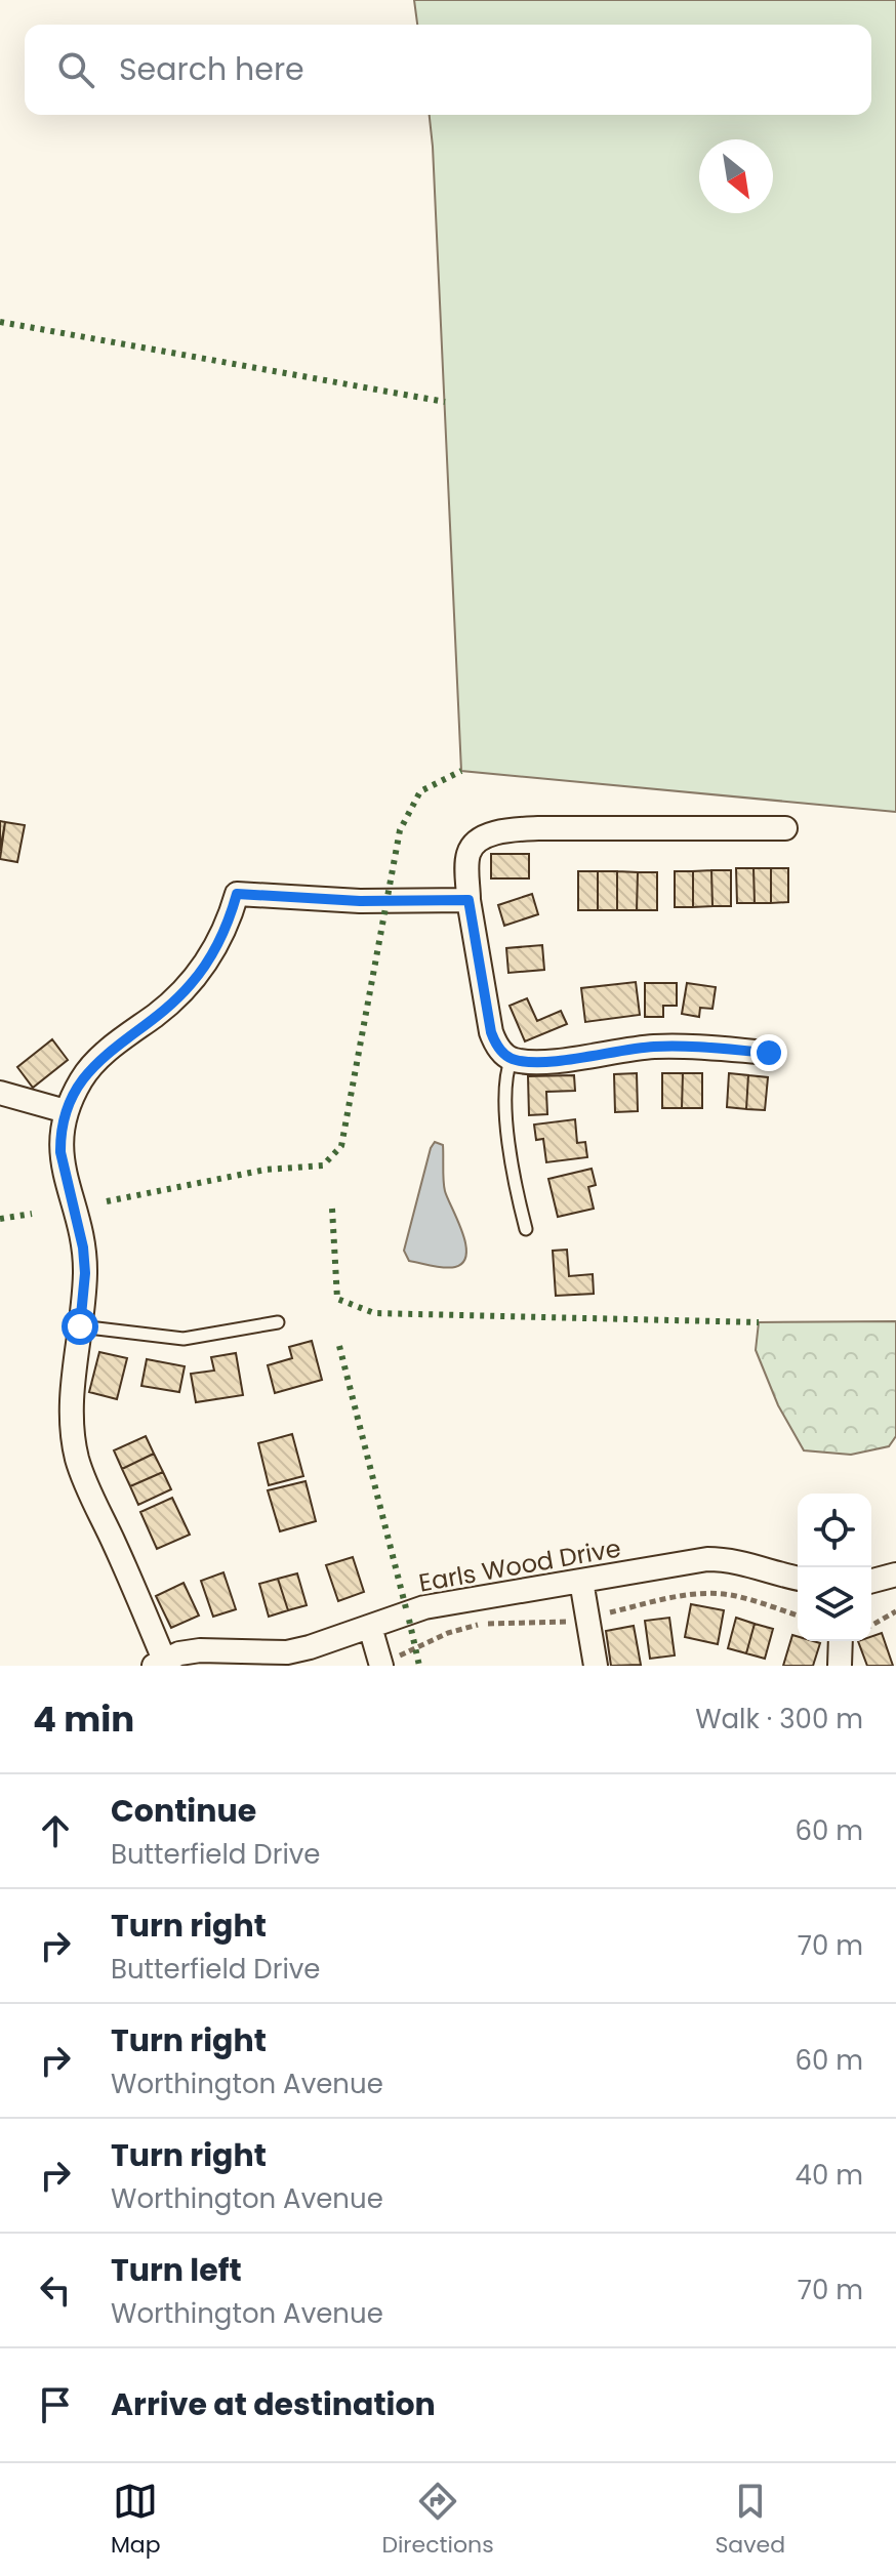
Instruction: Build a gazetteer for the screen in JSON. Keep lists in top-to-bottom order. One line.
{"streets":{"street":["Earls Wood Drive"]},"north":"bottom right","page":{"search":"Search here","heading":["4 min","Walk · 300 m"],"list":[["Continue","Butterfield Drive","60 m"],["Turn right","Butterfield Drive","70 m"],["Turn right","Worthington Avenue","60 m"],["Turn right","Worthington Avenue","40 m"],["Turn left","Worthington Avenue","70 m"],"Arrive at destination"],"nav":["Map","Directions","Saved"]}}
